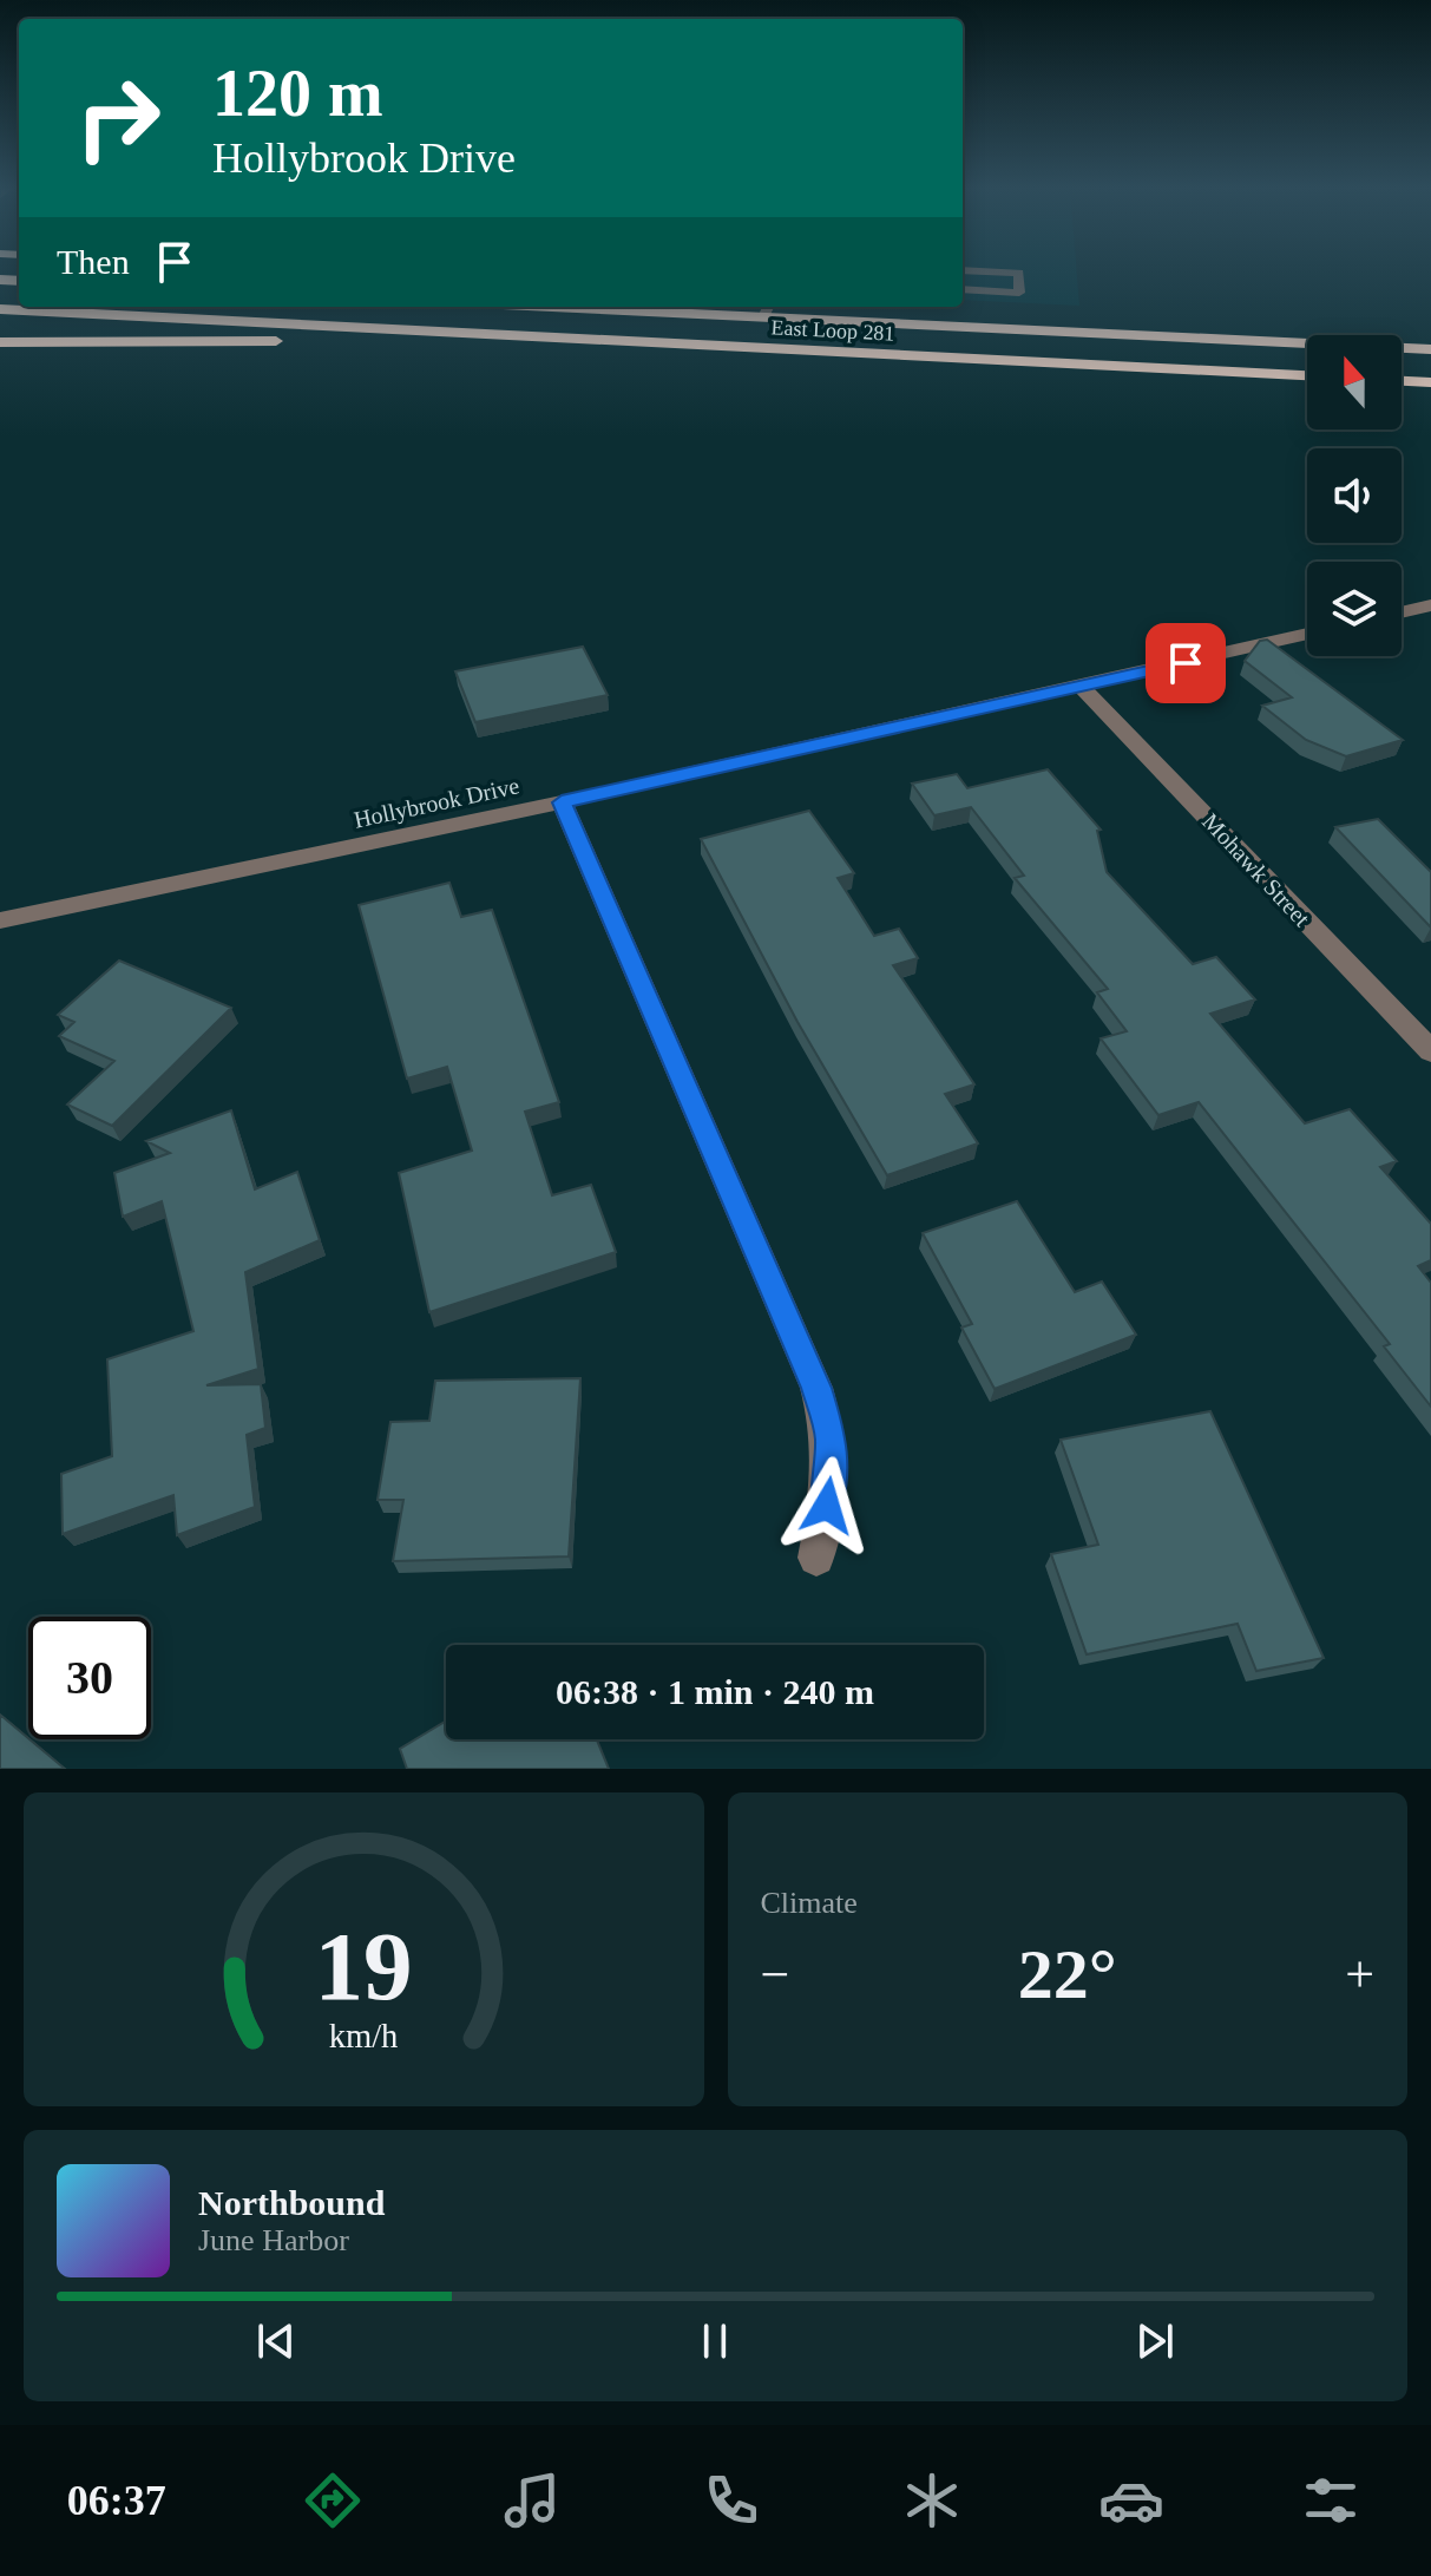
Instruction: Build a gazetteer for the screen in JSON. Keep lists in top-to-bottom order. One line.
{"streets":{"highway":["East Loop 281"],"street":["Hollybrook Drive","Mohawk Street"]},"crossings":[["Hollybrook Drive","Mohawk Street"]],"north":"top","page":{"turn":["120 m","Hollybrook Drive"],"then":"Then","limit":"30","trip":"06:38 · 1 min · 240 m","tile":"Climate","heat":["−","22°","+"],"song":["Northbound","June Harbor"],"tabs":"06:37","gauge":["19","km/h"]}}
